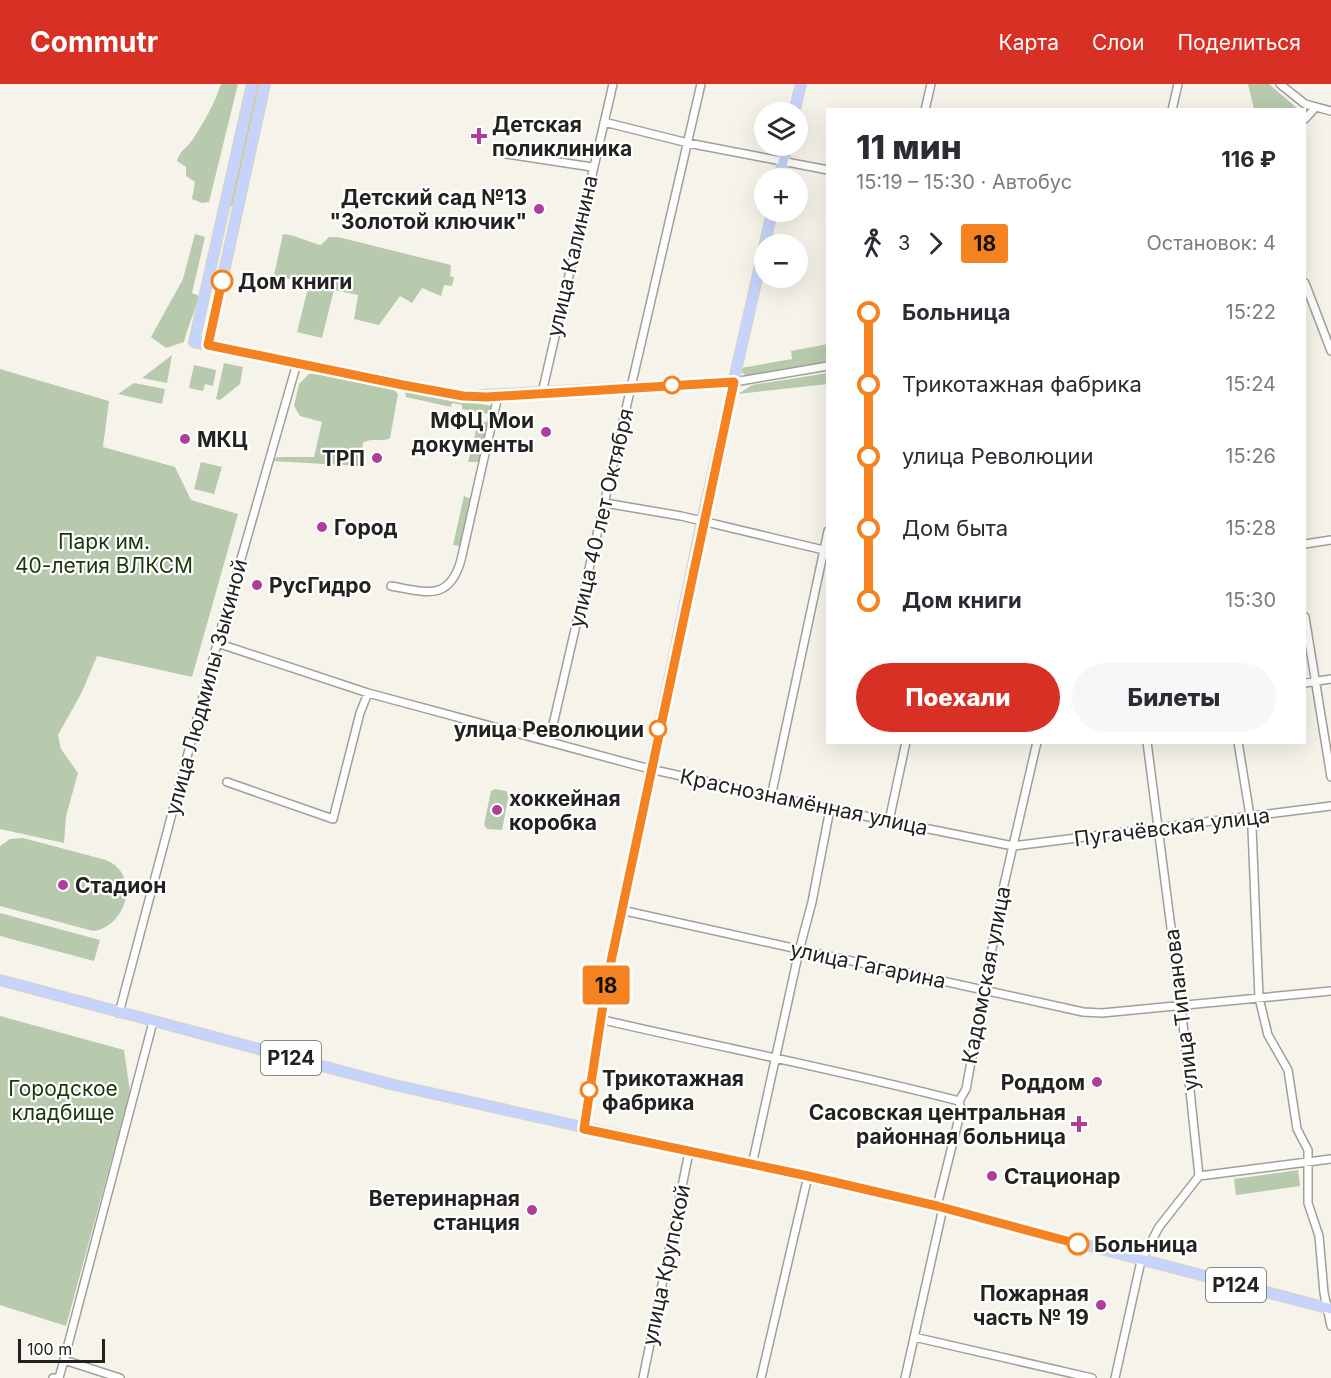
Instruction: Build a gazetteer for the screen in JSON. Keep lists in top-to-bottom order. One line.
{"streets":{"main road":["Р124"],"street":["улица Калинина","улица 40 лет Октября","улица Людмилы Зыкиной","Краснознамённая улица","Пугачёвская улица","улица Гагарина","Кадомская улица","улица Типанова","улица Крупской"]},"crossings":[["улица 40 лет Октября","Краснознамённая улица"],["улица Людмилы Зыкиной","Краснознамённая улица"],["улица Людмилы Зыкиной","Р124"],["Краснознамённая улица","Пугачёвская улица"],["Краснознамённая улица","Кадомская улица"],["Пугачёвская улица","Кадомская улица"],["Пугачёвская улица","улица Типанова"],["улица Гагарина","Кадомская улица"],["улица Гагарина","улица Типанова"],["Кадомская улица","Р124"],["Р124","улица Крупской"]],"parks":["Парк им. 40-летия ВЛКСМ","Городское кладбище"],"places":{"health":["Детская поликлиника","Сасовская центральная районная больница"],"other":["Детский сад №13 \"Золотой ключик\"","Дом книги","МФЦ Мои документы","МКЦ","ТРП","Город","РусГидро","улица Революции","хоккейная коробка","Стадион","Роддом","Трикотажная фабрика","Стационар","Ветеринарная станция","Больница","Пожарная часть № 19"]},"lines":["bus line 18"],"scale_bar":"100 m","page":{"header":"Commutr","nav":["Карта","Слои","Поделиться"],"on_map":"18","map_buttons":["+","−"],"heading":["11 мин","15:19 – 15:30 · Автобус","116 ₽"],"legs":["3","18","Остановок: 4"],"list":[{"name":"Больница","value":"15:22"},{"name":"Трикотажная фабрика","value":"15:24"},{"name":"улица Революции","value":"15:26"},{"name":"Дом быта","value":"15:28"},{"name":"Дом книги","value":"15:30"}],"buttons":["Поехали","Билеты"],"scale":"100 m"}}
